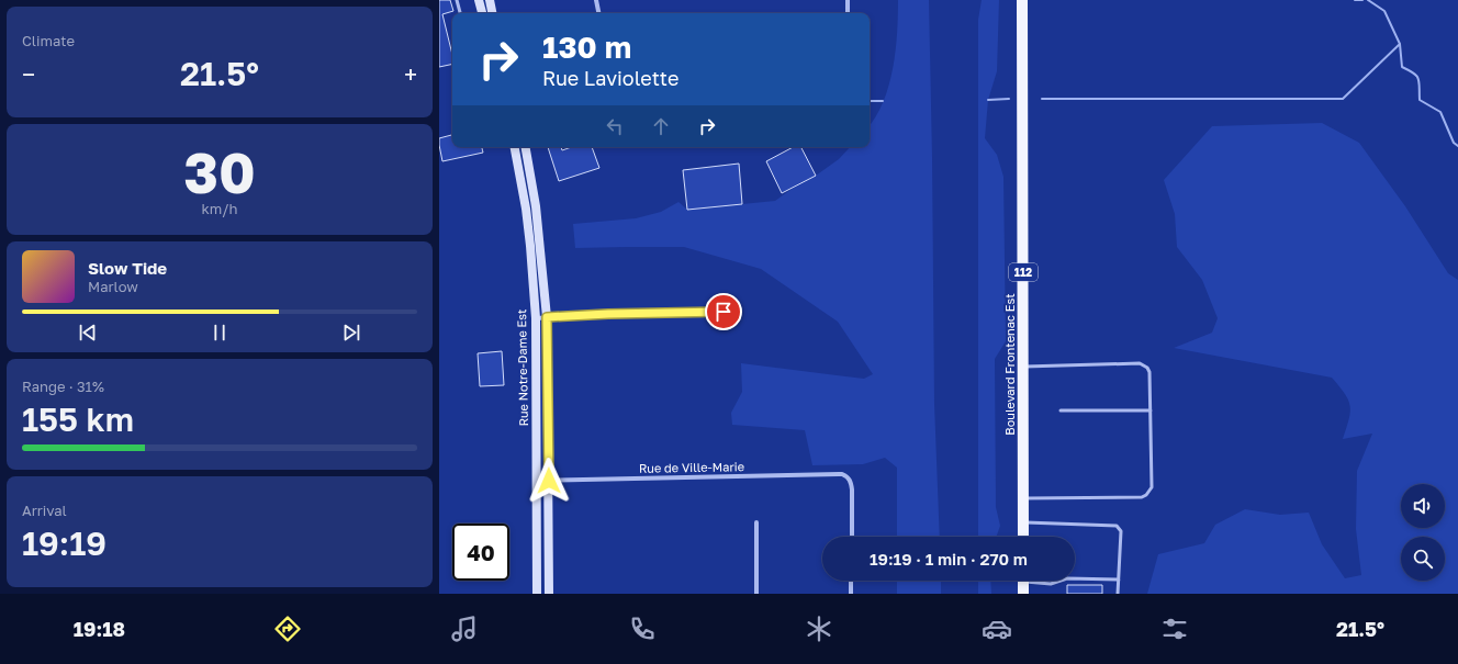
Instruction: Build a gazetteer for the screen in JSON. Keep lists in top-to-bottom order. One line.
{"streets":{"main road":["112","Boulevard Frontenac Est"],"street":["Rue Notre-Dame Est","Rue de Ville-Marie"]},"crossings":[["Rue Notre-Dame Est","Rue de Ville-Marie"]],"page":{"tile":["Climate",["30","km/h"],["Range · 31%","155 km"],["Arrival","19:19"]],"turn":["130 m","Rue Laviolette"],"heat":["−","21.5°","+"],"song":["Slow Tide","Marlow"],"limit":"40","trip":"19:19 · 1 min · 270 m","tabs":["19:18","21.5°"]}}
